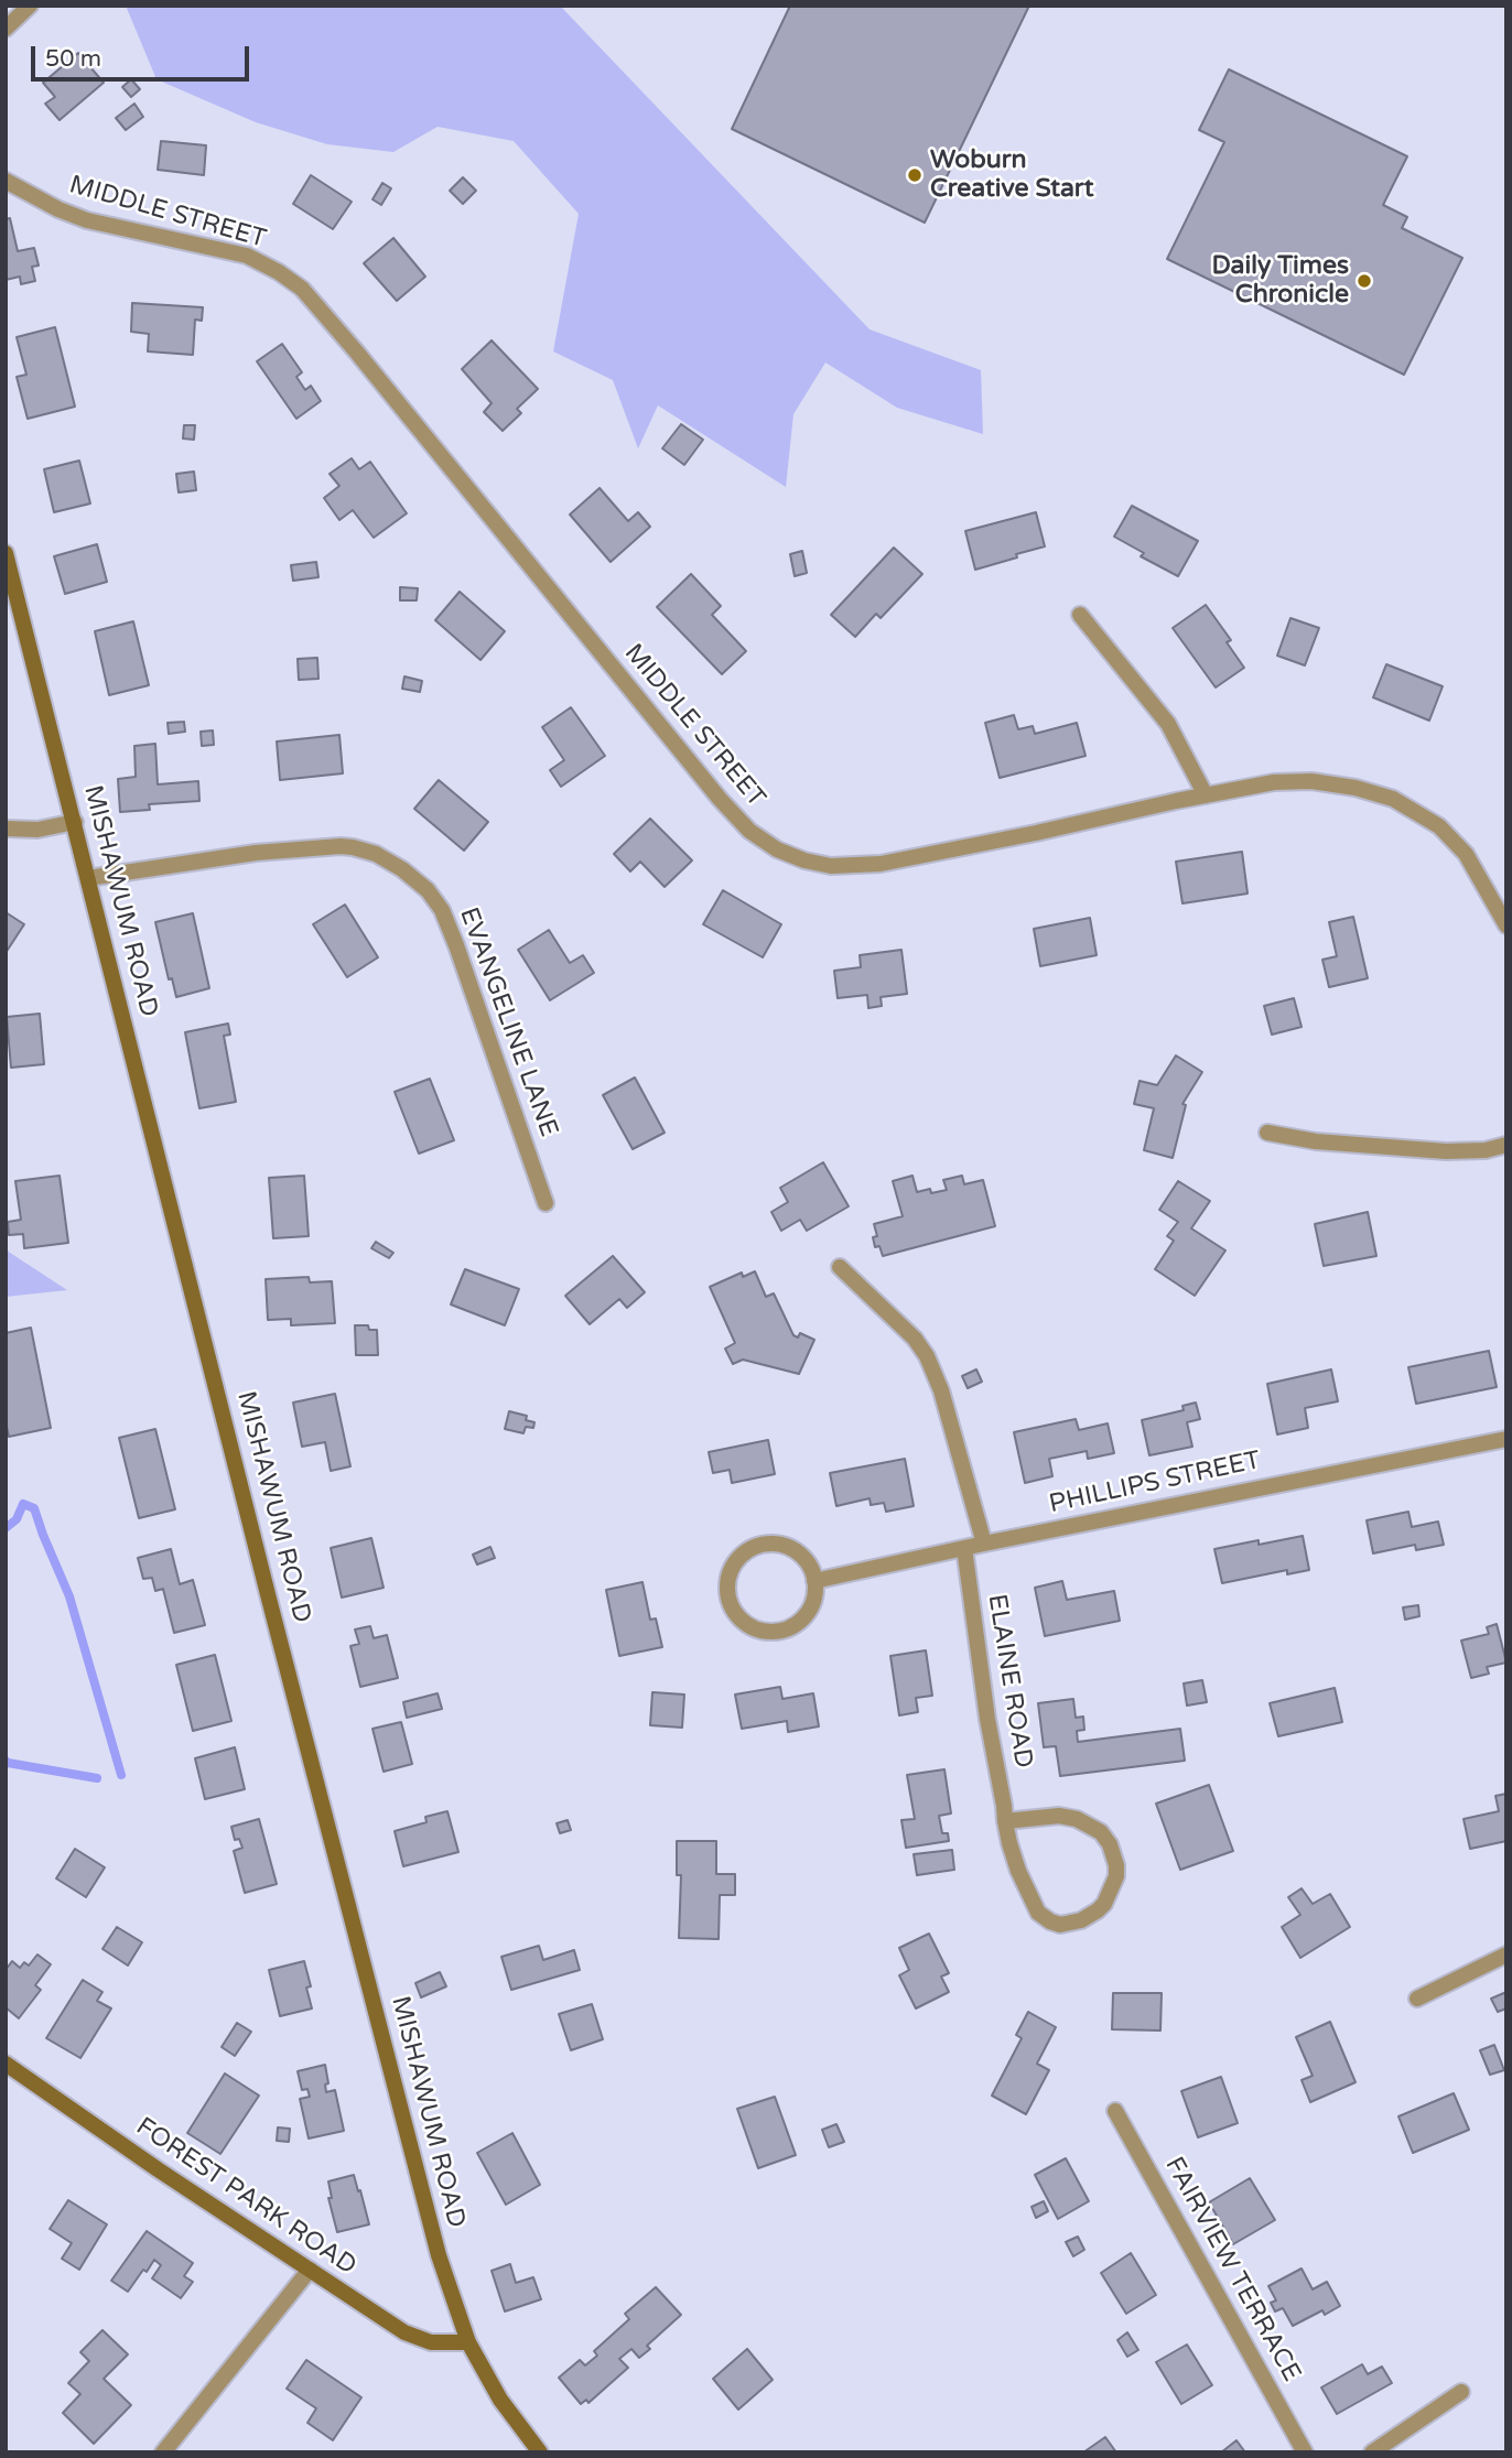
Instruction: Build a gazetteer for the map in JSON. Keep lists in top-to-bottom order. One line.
{"streets":{"main road":["MISHAWUM ROAD","FOREST PARK ROAD"],"street":["MIDDLE STREET","EVANGELINE LANE","PHILLIPS STREET","ELAINE ROAD","FAIRVIEW TERRACE"]},"crossings":[["MISHAWUM ROAD","EVANGELINE LANE"],["MISHAWUM ROAD","FOREST PARK ROAD"],["PHILLIPS STREET","ELAINE ROAD"]],"places":["Woburn Creative Start","Daily Times Chronicle"],"scale_bar":"50 m"}
